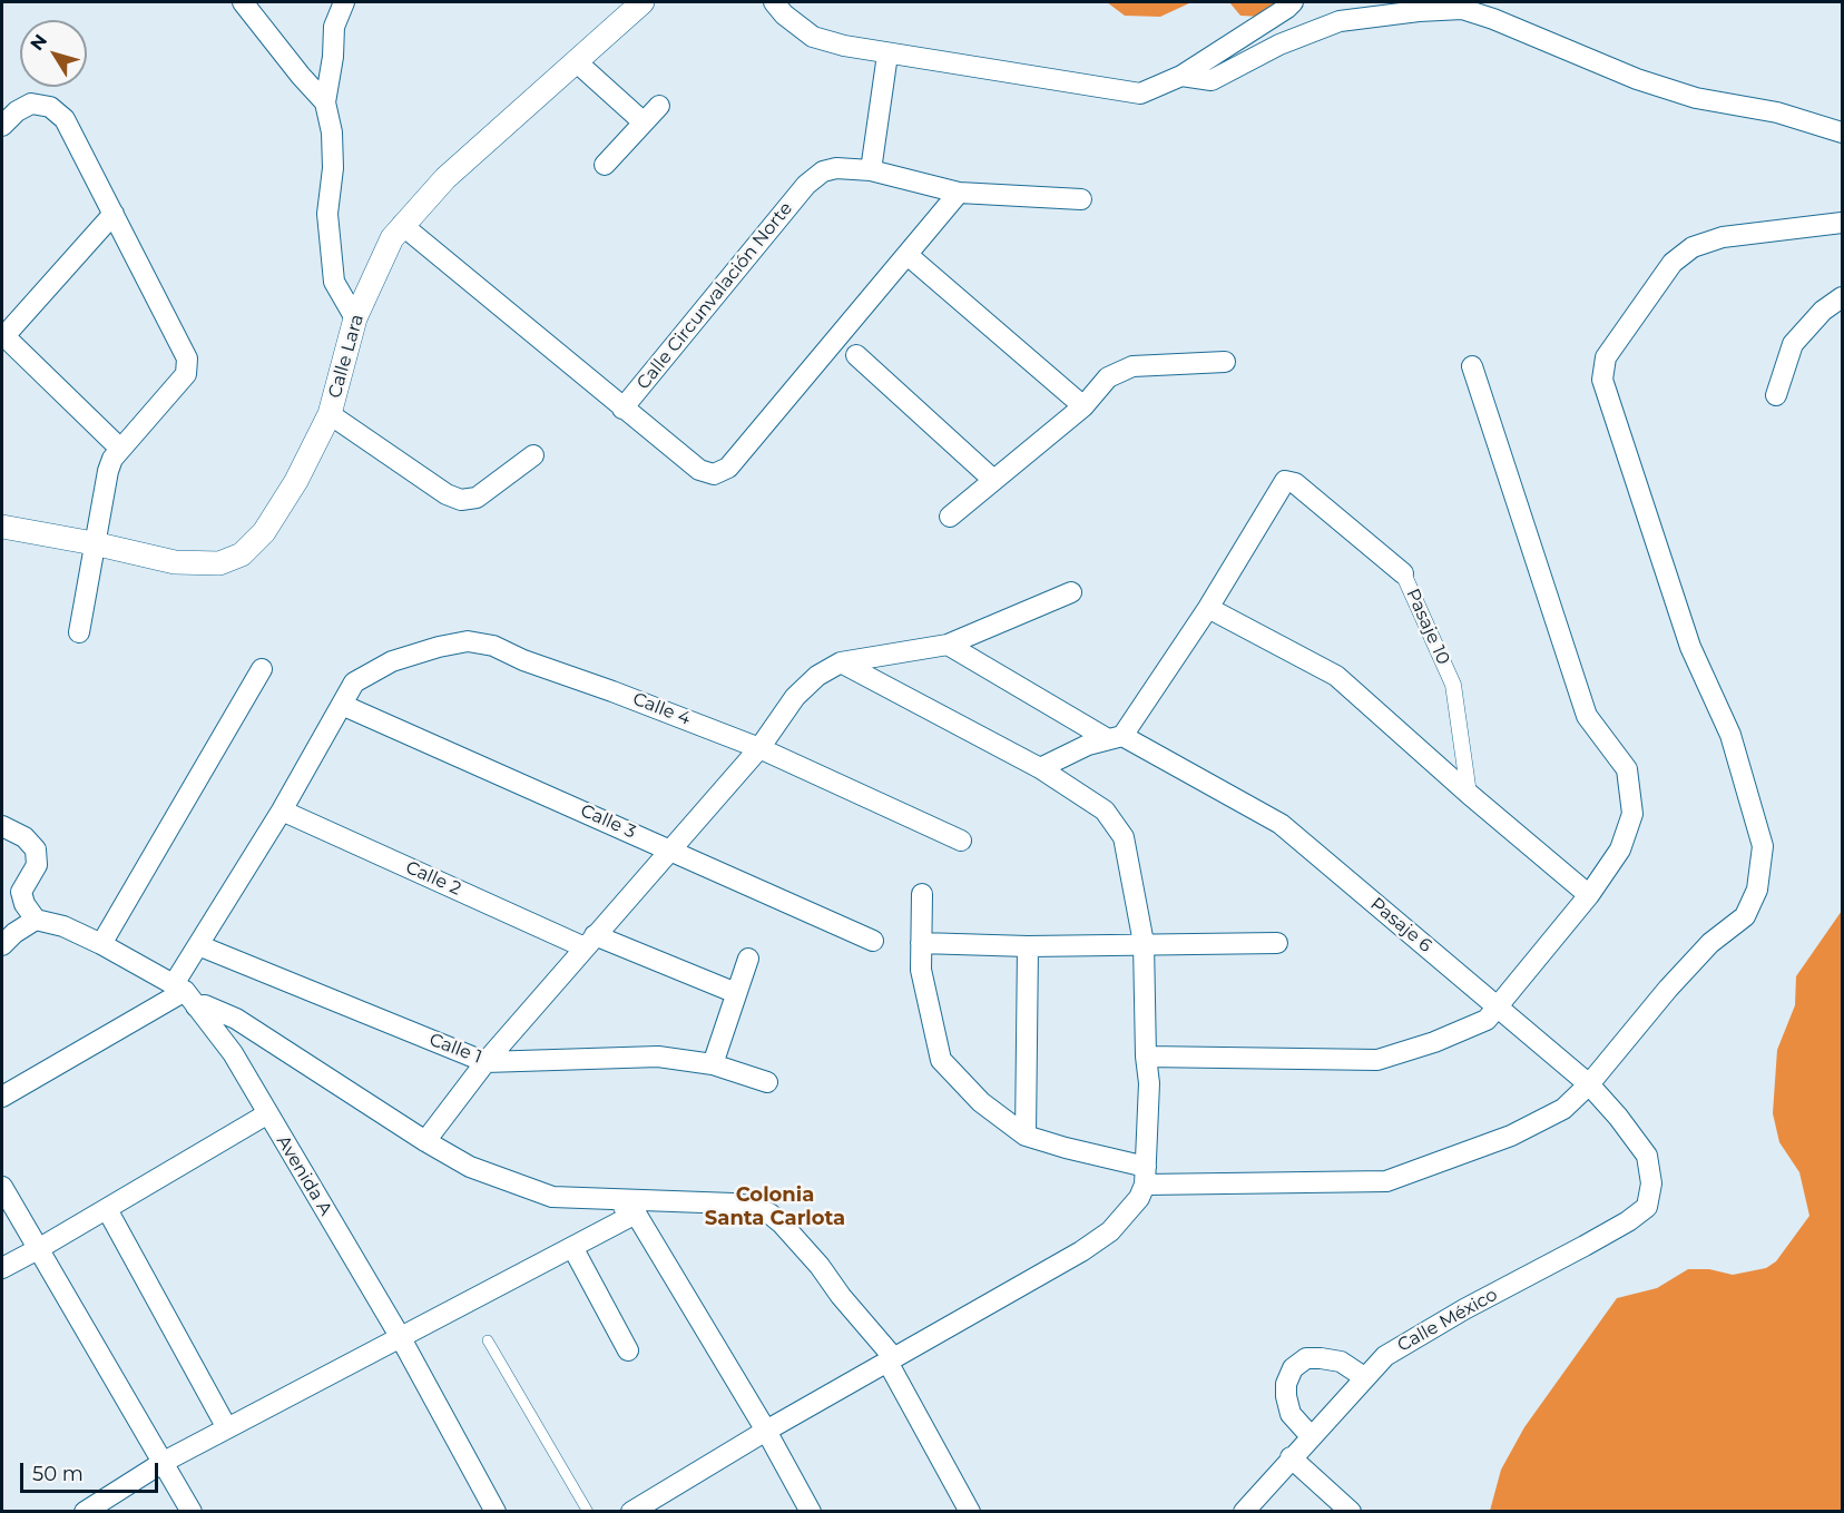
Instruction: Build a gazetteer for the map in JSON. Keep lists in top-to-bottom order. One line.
{"streets":{"street":["Calle Circunvalación Norte","Calle Lara","Pasaje 10","Calle 4","Calle 3","Calle 2","Pasaje 6","Calle 1","Avenida A","Calle México"]},"crossings":[["Calle 4","Calle 3"],["Pasaje 6","Calle México"]],"districts":["Colonia Santa Carlota"],"scale_bar":"50 m","north":"top left"}
